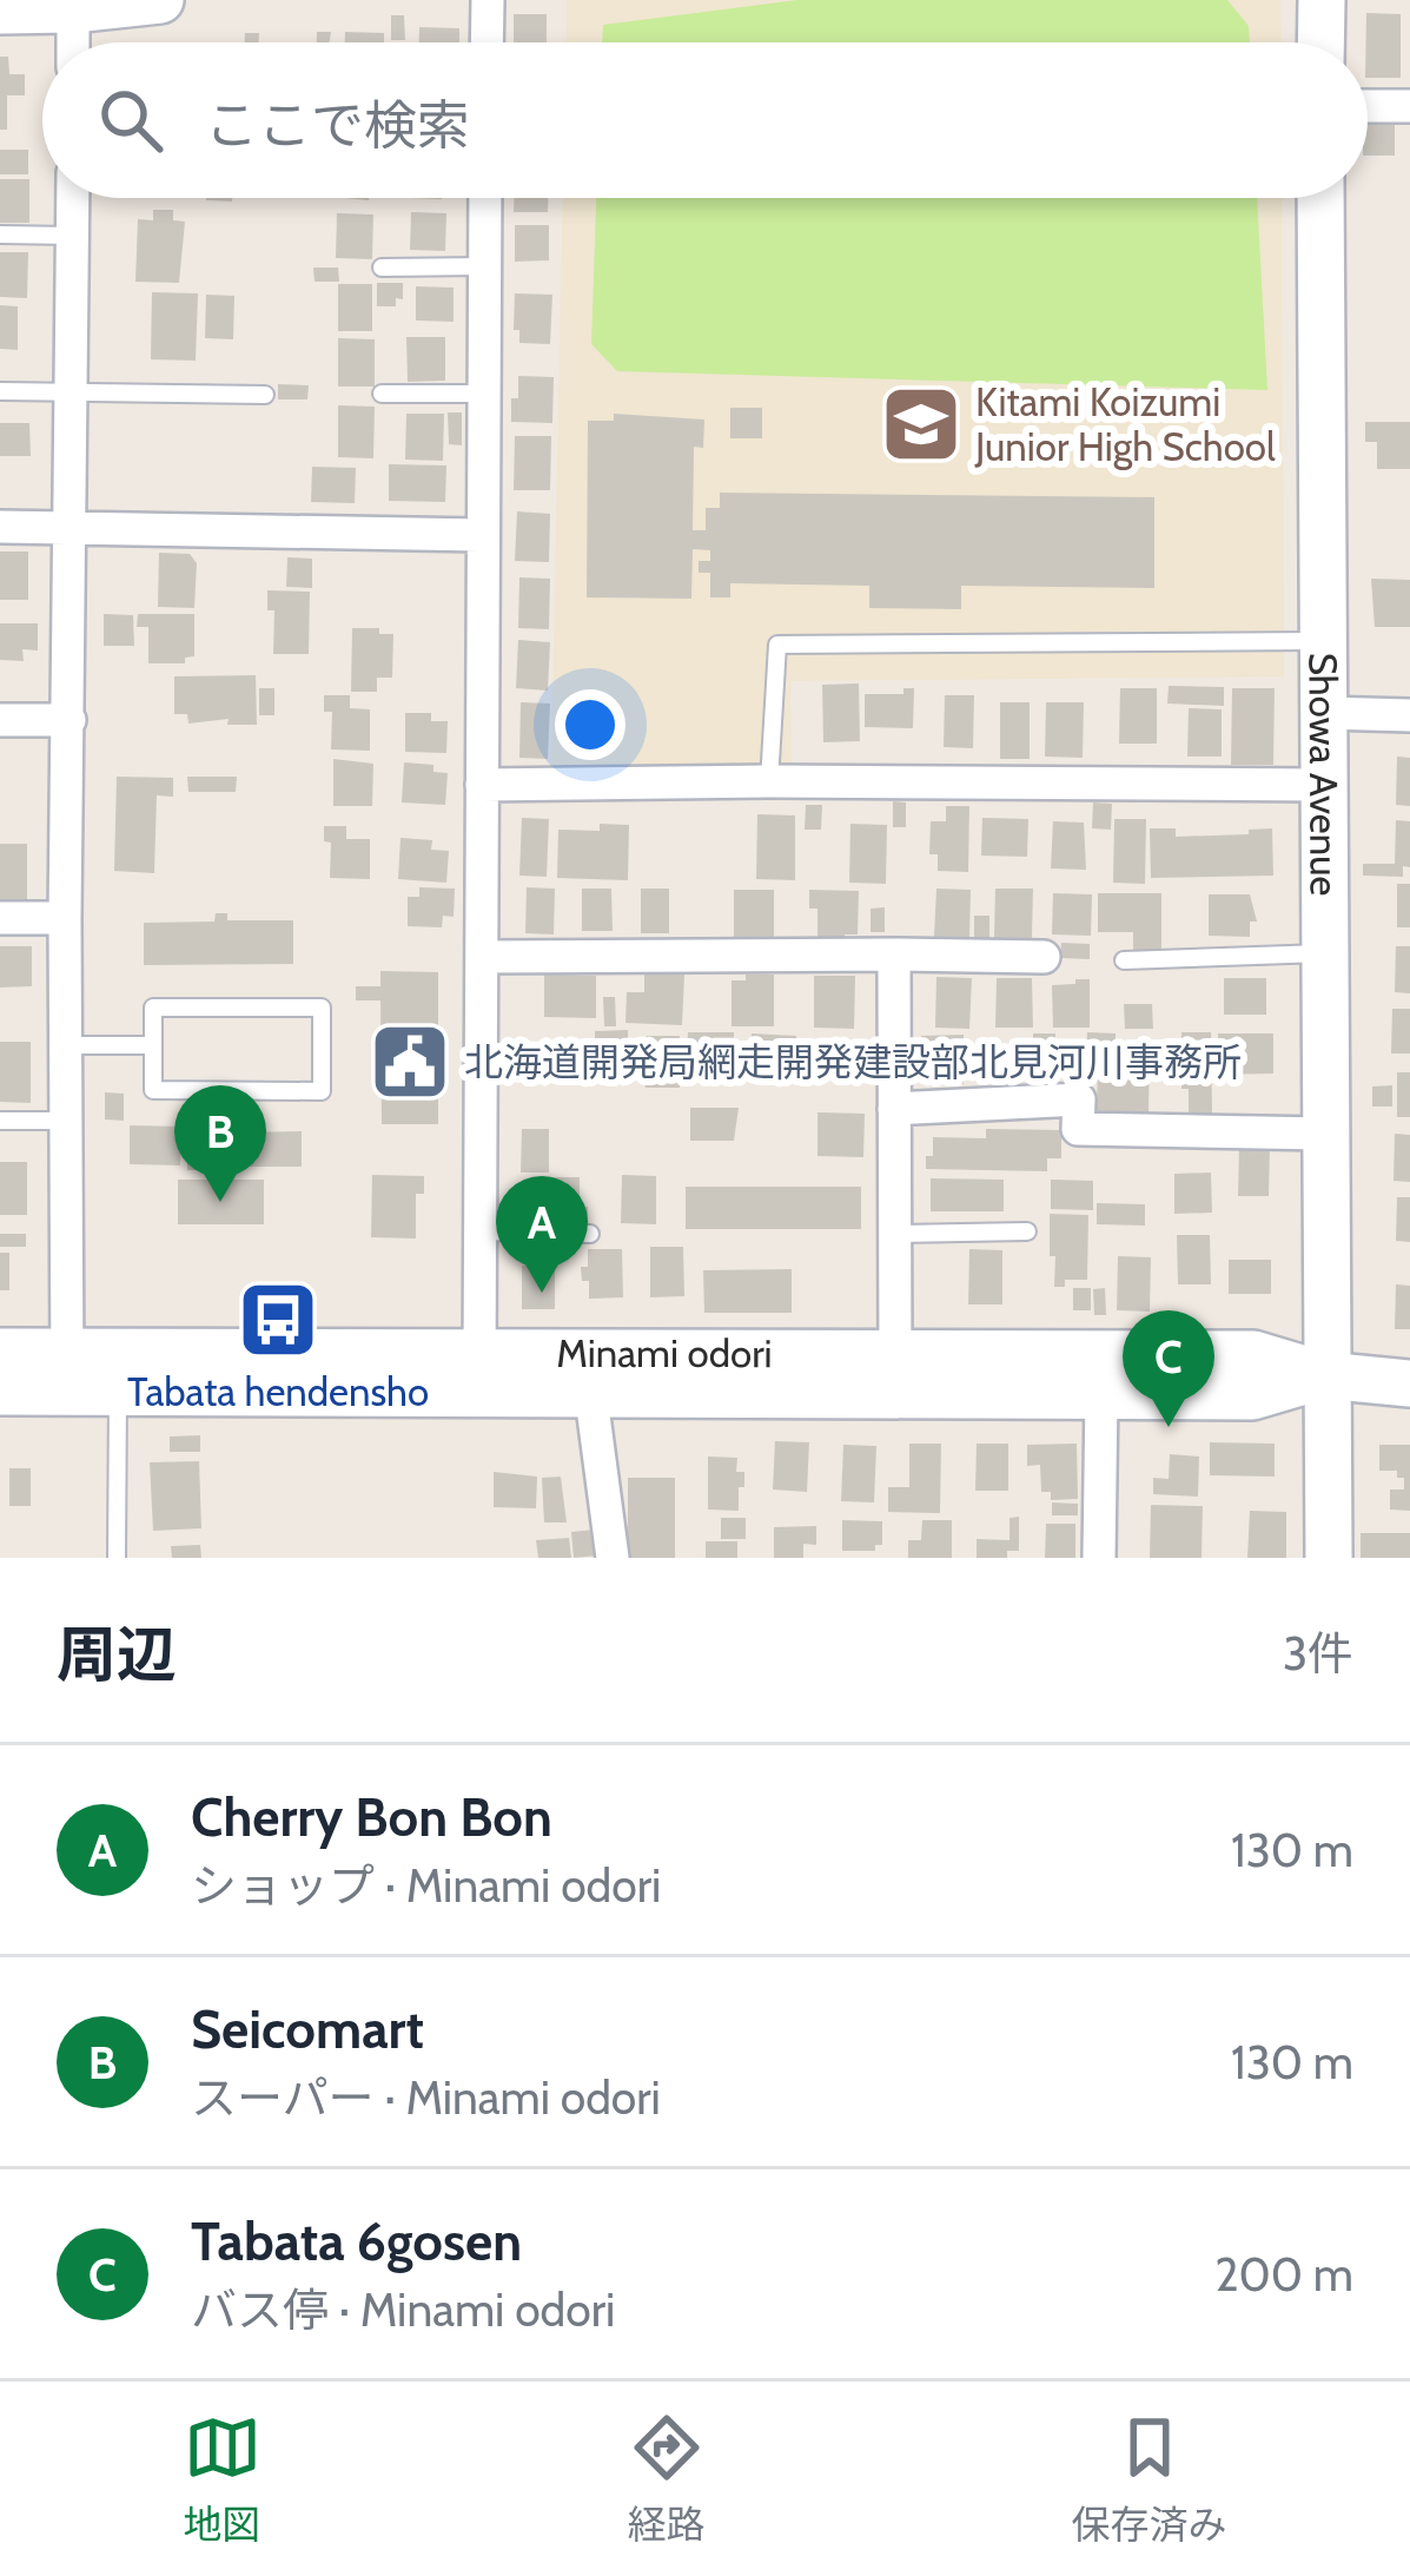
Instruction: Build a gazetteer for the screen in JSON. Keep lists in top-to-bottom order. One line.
{"streets":{"street":["Showa Avenue","Minami odori"]},"crossings":[["Showa Avenue","Minami odori"]],"places":{"school or university":["Kitami Koizumi Junior High School"],"public building":["北海道開発局網走開発建設部北見河川事務所"],"bus stop":["Tabata hendensho"]},"page":{"search":"ここで検索","pins":["B","A","C"],"heading":["周辺","3件"],"list":[{"mark":"A","name":"Cherry Bon Bon","note":"ショップ · Minami odori","value":"130 m"},{"mark":"B","name":"Seicomart","note":"スーパー · Minami odori","value":"130 m"},{"mark":"C","name":"Tabata 6gosen","note":"バス停 · Minami odori","value":"200 m"}],"nav":["地図","経路","保存済み"]}}
